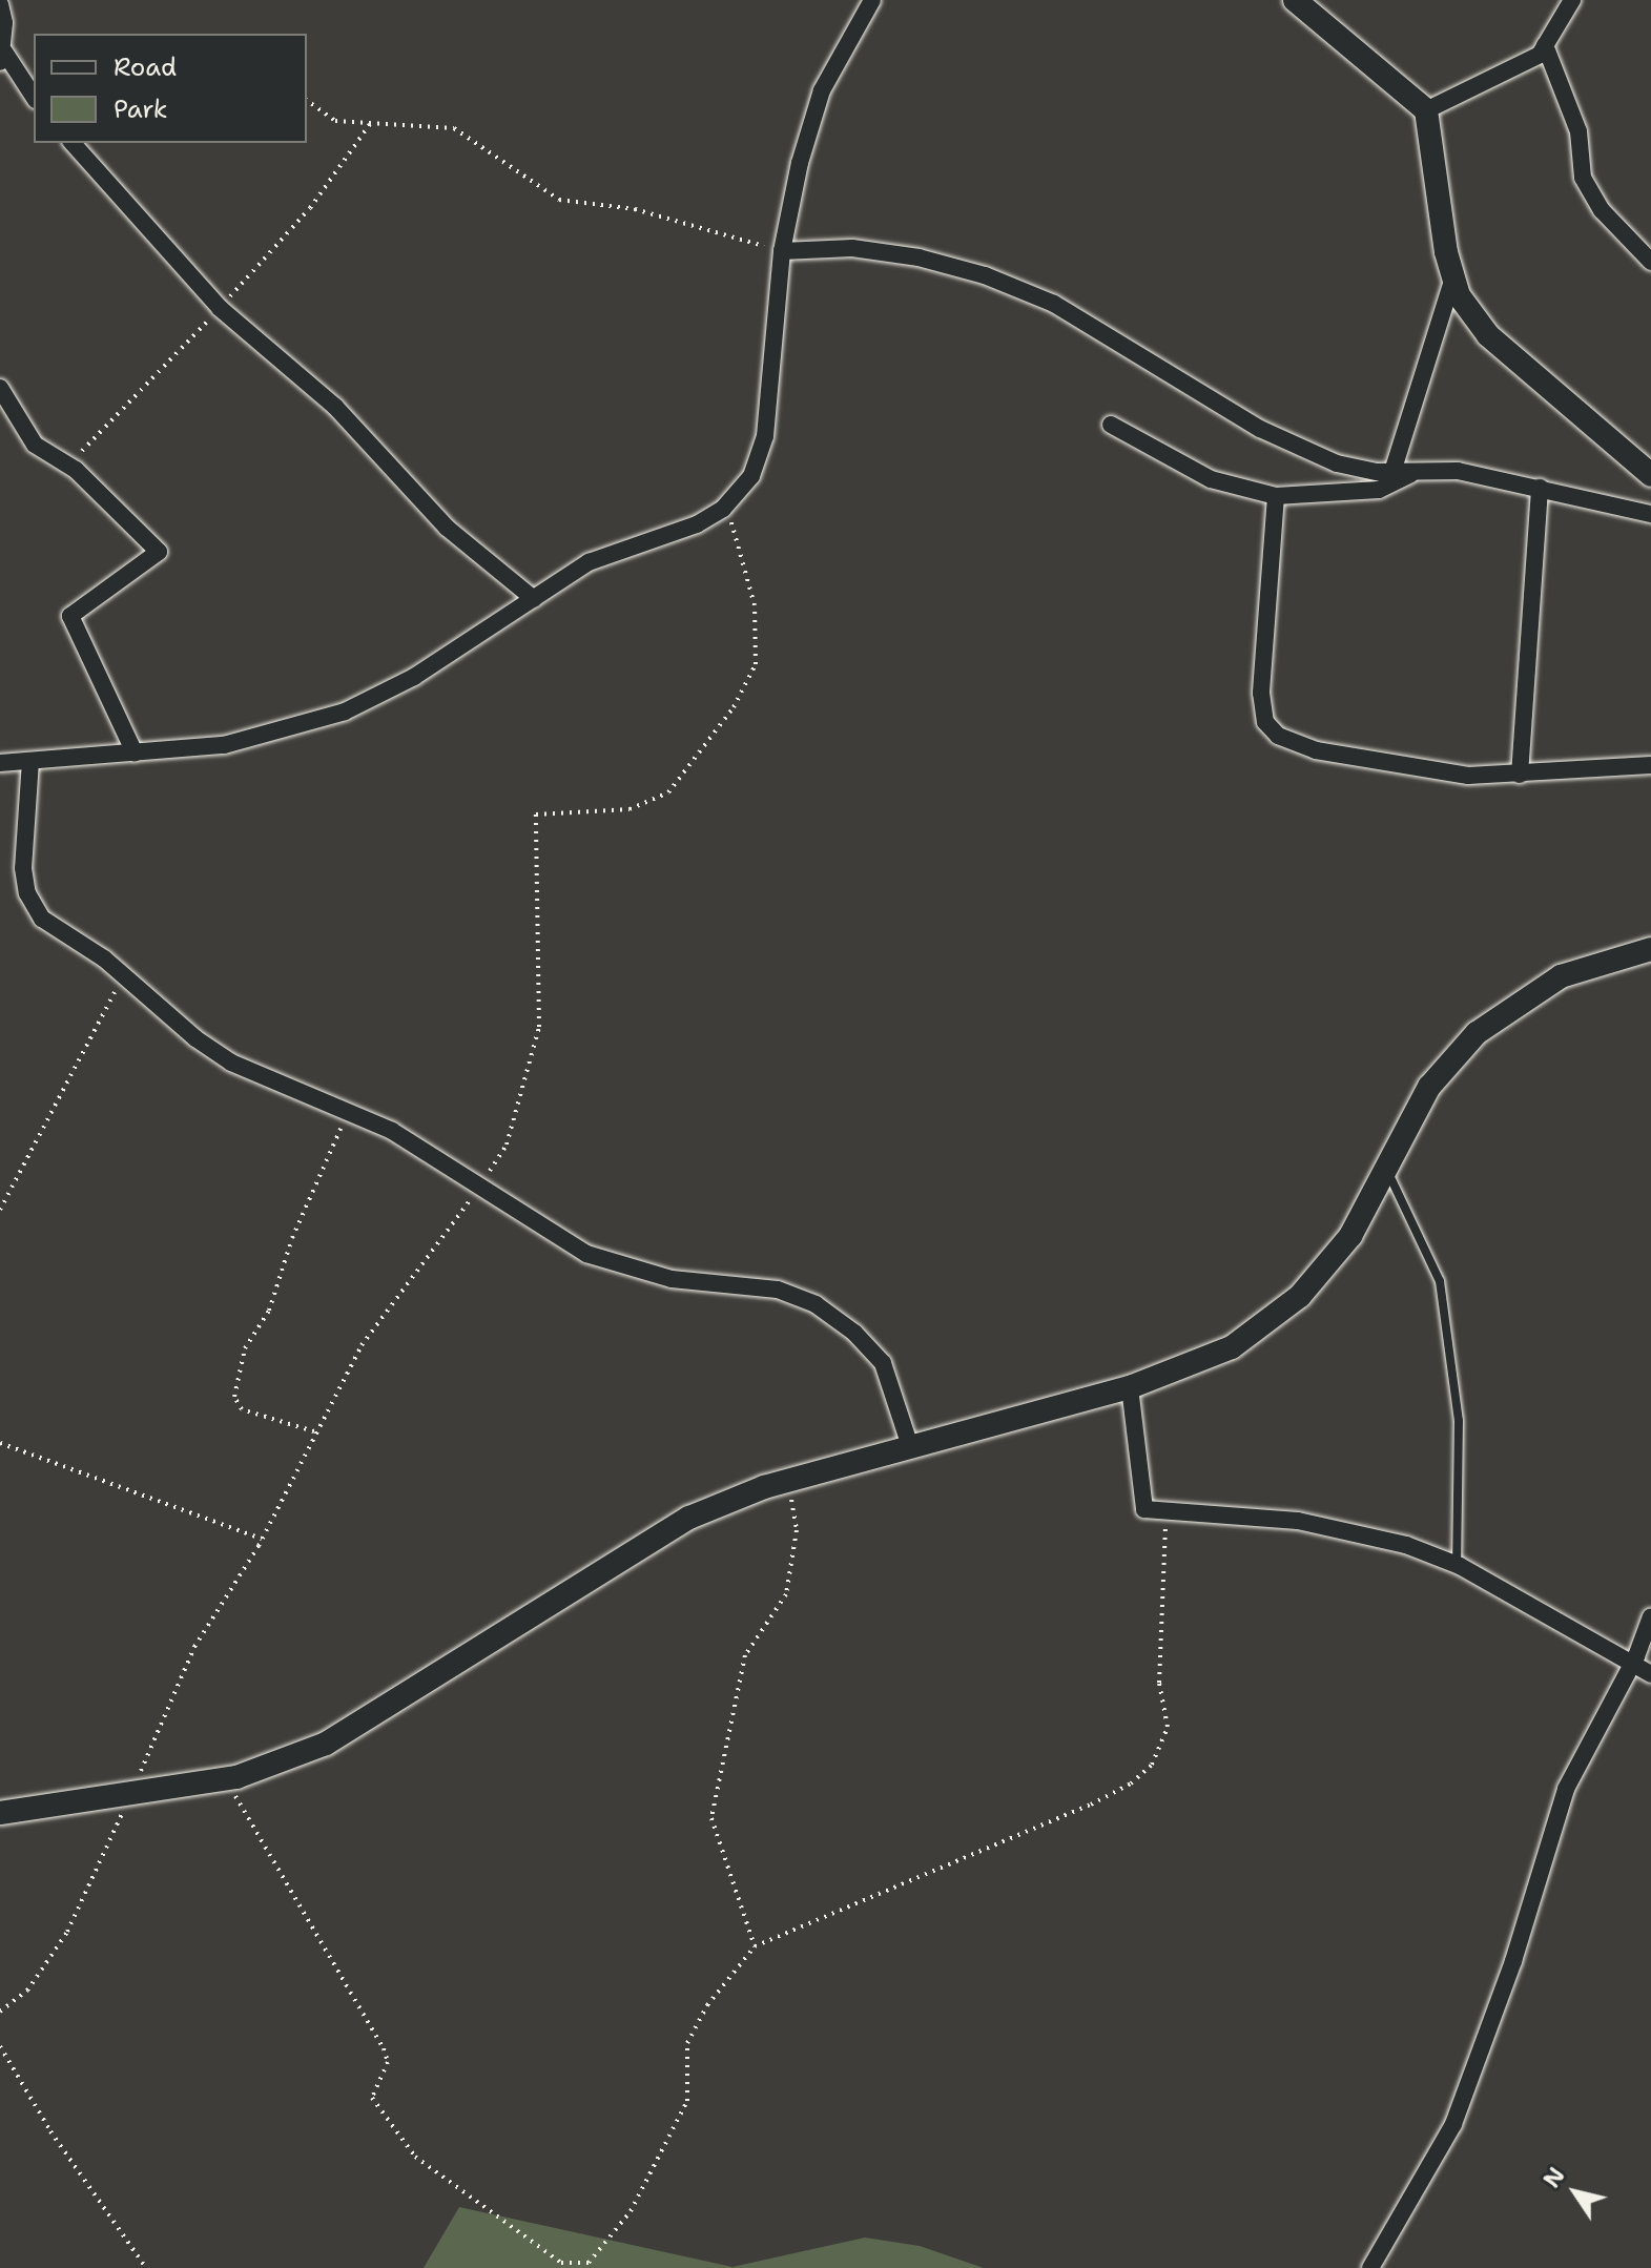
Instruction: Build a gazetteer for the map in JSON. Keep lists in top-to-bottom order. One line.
{"legend":["Road","Park"],"north":"top left"}
